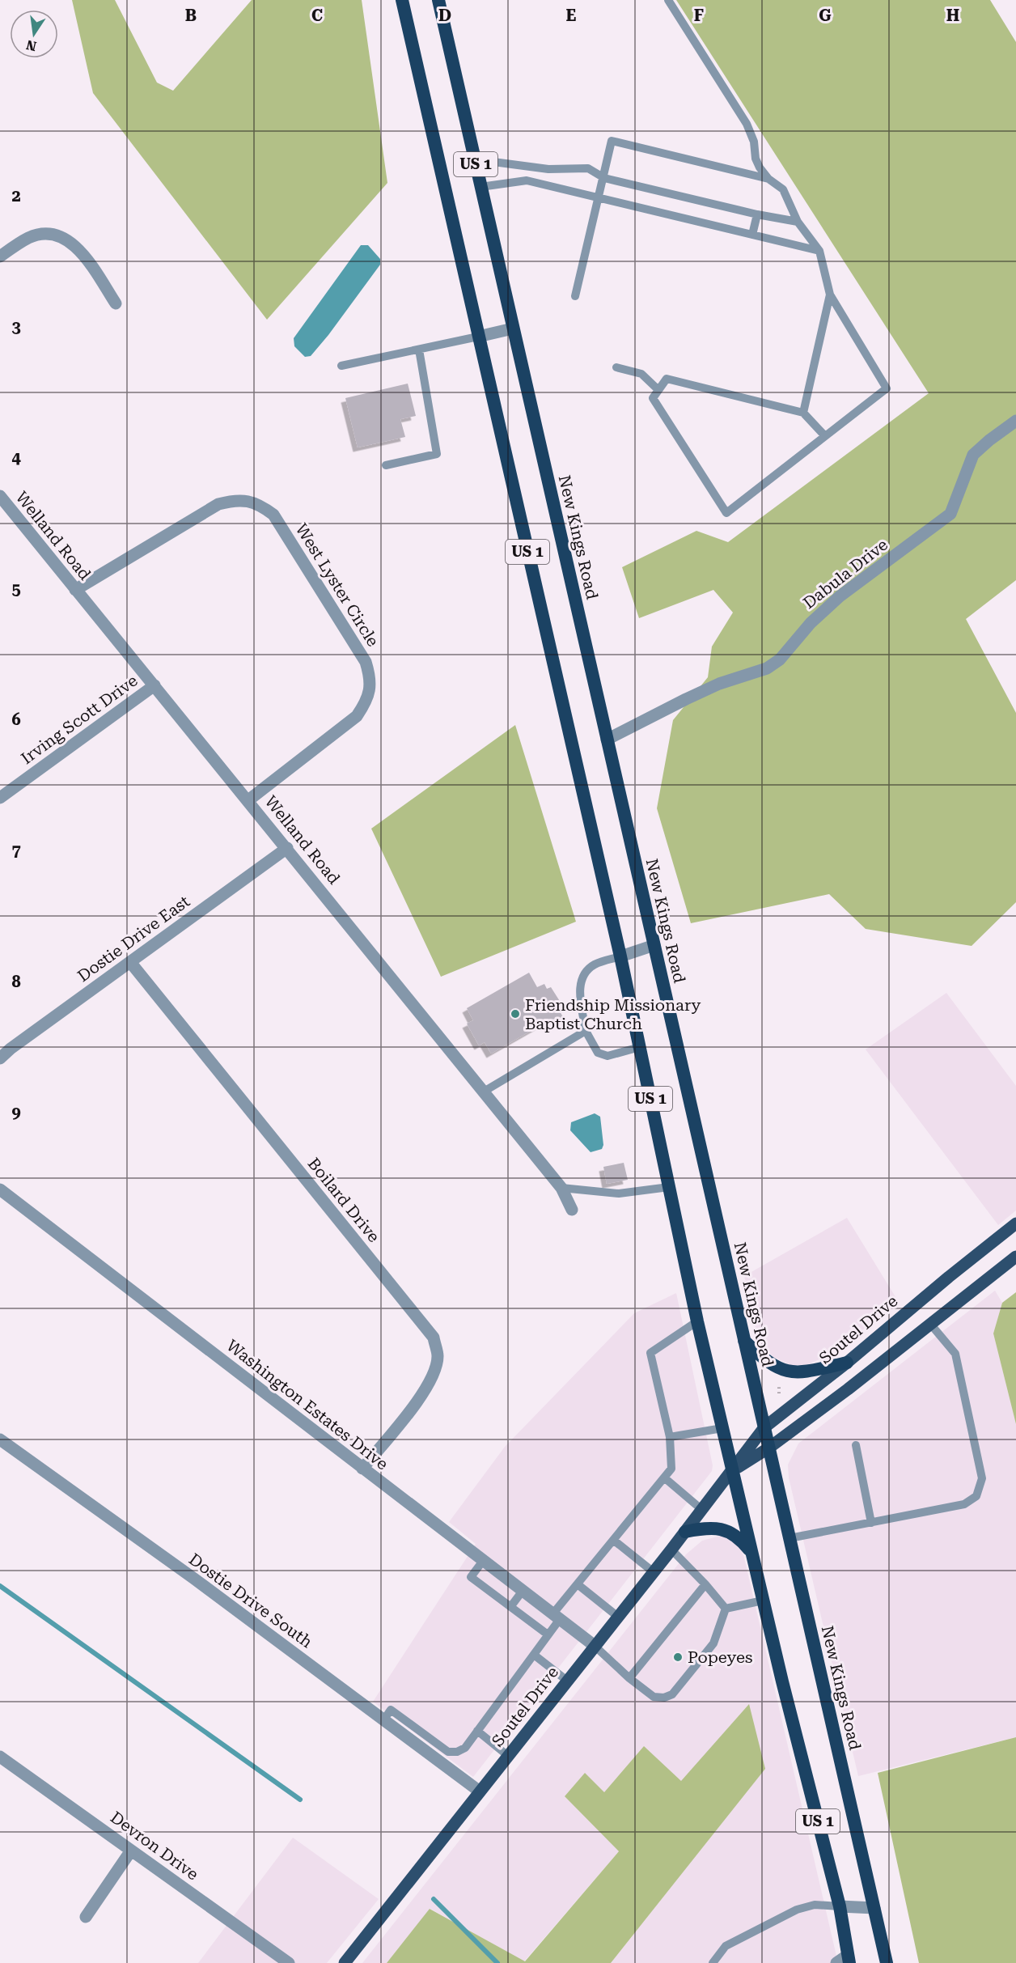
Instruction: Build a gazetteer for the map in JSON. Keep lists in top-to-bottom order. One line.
{"streets":{"highway":["US 1","New Kings Road"],"main road":["Soutel Drive"],"street":["Welland Road","Dabula Drive","West Lyster Circle","Irving Scott Drive","Dostie Drive East","Boilard Drive","Washington Estates Drive","Dostie Drive South","Devron Drive"]},"crossings":[["US 1","Soutel Drive"],["Welland Road","West Lyster Circle"],["Welland Road","Irving Scott Drive"],["Welland Road","Dostie Drive East"],["New Kings Road","Dabula Drive"],["New Kings Road","Soutel Drive"],["Dostie Drive East","Boilard Drive"],["Boilard Drive","Washington Estates Drive"],["Soutel Drive","Washington Estates Drive"],["Soutel Drive","Dostie Drive South"]],"places":["Friendship Missionary Baptist Church","Popeyes"],"north":"bottom","grid":{"columns":["B","C","D","E","F","G","H"],"rows":["2","3","4","5","6","7","8","9"]}}
